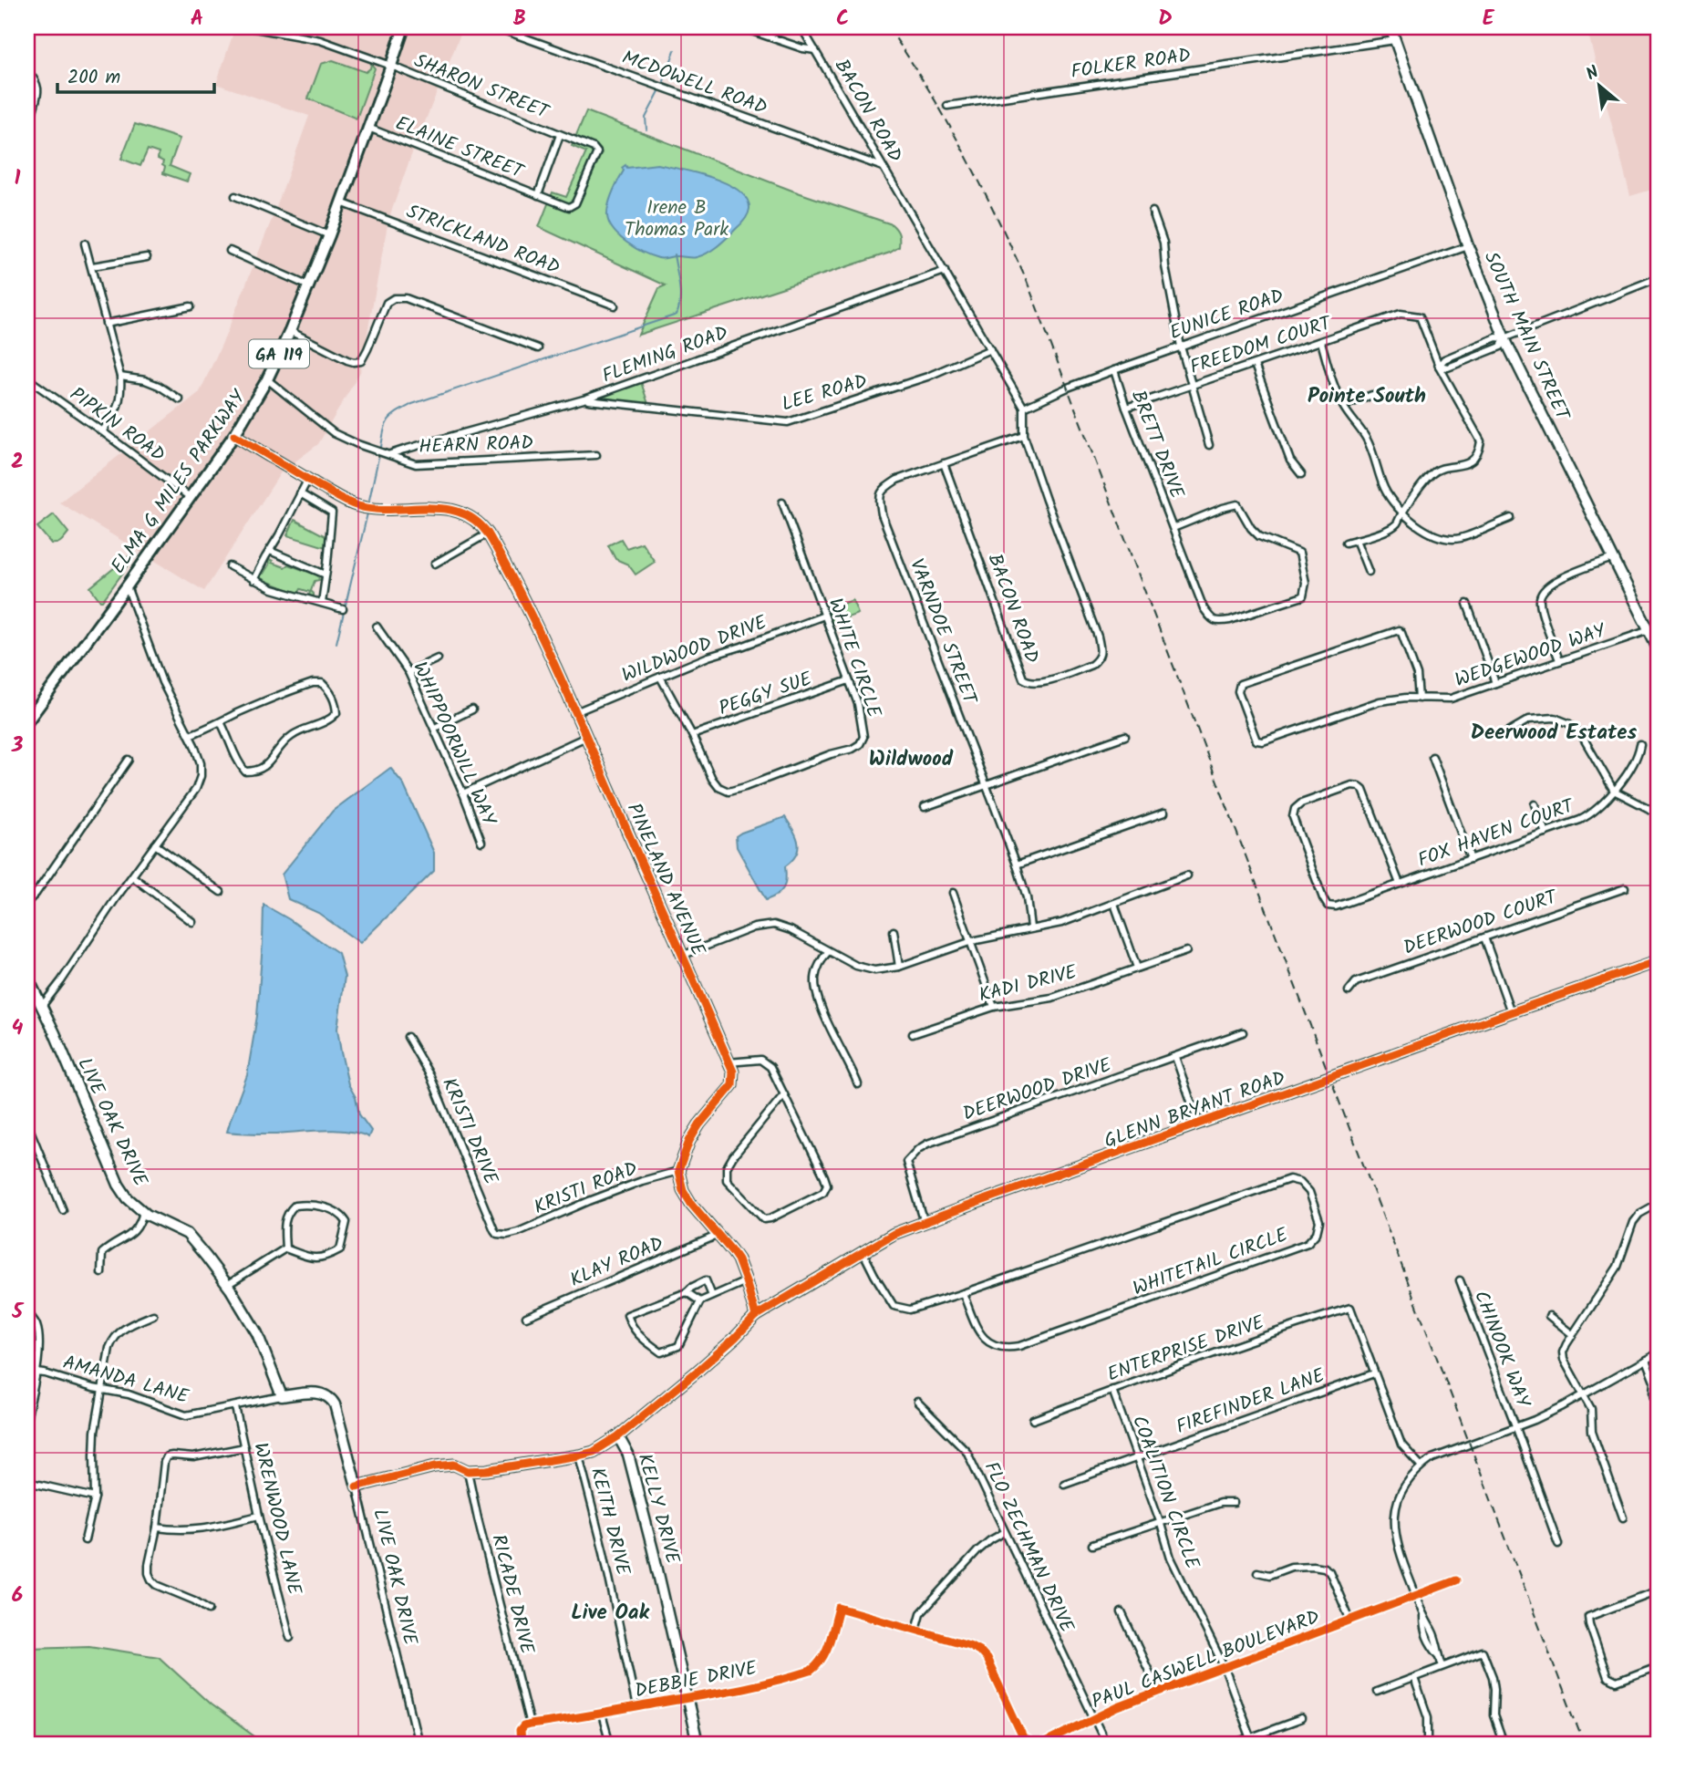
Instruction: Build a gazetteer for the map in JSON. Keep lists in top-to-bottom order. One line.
{"streets":{"main road":["GA 119","ELMA G MILES PARKWAY"],"street":["FOLKER ROAD","MCDOWELL ROAD","SHARON STREET","BACON ROAD","ELAINE STREET","STRICKLAND ROAD","EUNICE ROAD","SOUTH MAIN STREET","FREEDOM COURT","FLEMING ROAD","LEE ROAD","PIPKIN ROAD","HEARN ROAD","BRETT DRIVE","VARNDOE STREET","WILDWOOD DRIVE","WEDGEWOOD WAY","WHITE CIRCLE","PEGGY SUE","WHIPPOORWILL WAY","FOX HAVEN COURT","PINELAND AVENUE","DEERWOOD COURT","KADI DRIVE","DEERWOOD DRIVE","GLENN BRYANT ROAD","LIVE OAK DRIVE","KRISTI DRIVE","KRISTI ROAD","KLAY ROAD","WHITETAIL CIRCLE","ENTERPRISE DRIVE","CHINOOK WAY","AMANDA LANE","FIREFINDER LANE","COALITION CIRCLE","KELLY DRIVE","WRENWOOD LANE","KEITH DRIVE","FLO ZECHMAN DRIVE","RICADE DRIVE","PAUL CASWELL BOULEVARD","DEBBIE DRIVE"]},"crossings":[["FOLKER ROAD","SOUTH MAIN STREET"],["MCDOWELL ROAD","BACON ROAD"],["SHARON STREET","ELAINE STREET"],["SHARON STREET","ELMA G MILES PARKWAY"],["BACON ROAD","EUNICE ROAD"],["BACON ROAD","FLEMING ROAD"],["BACON ROAD","LEE ROAD"],["BACON ROAD","VARNDOE STREET"],["ELAINE STREET","ELMA G MILES PARKWAY"],["STRICKLAND ROAD","ELMA G MILES PARKWAY"],["EUNICE ROAD","SOUTH MAIN STREET"],["EUNICE ROAD","BRETT DRIVE"],["SOUTH MAIN STREET","WEDGEWOOD WAY"],["FREEDOM COURT","BRETT DRIVE"],["FLEMING ROAD","LEE ROAD"],["FLEMING ROAD","HEARN ROAD"],["PIPKIN ROAD","ELMA G MILES PARKWAY"],["HEARN ROAD","ELMA G MILES PARKWAY"],["ELMA G MILES PARKWAY","PINELAND AVENUE"],["WILDWOOD DRIVE","WHITE CIRCLE"],["WILDWOOD DRIVE","PINELAND AVENUE"],["WHITE CIRCLE","PEGGY SUE"],["PINELAND AVENUE","KRISTI ROAD"],["DEERWOOD DRIVE","GLENN BRYANT ROAD"],["GLENN BRYANT ROAD","WHITETAIL CIRCLE"],["LIVE OAK DRIVE","AMANDA LANE"],["LIVE OAK DRIVE","KELLY DRIVE"],["KRISTI DRIVE","KRISTI ROAD"],["ENTERPRISE DRIVE","FIREFINDER LANE"],["ENTERPRISE DRIVE","COALITION CIRCLE"],["AMANDA LANE","WRENWOOD LANE"],["FIREFINDER LANE","COALITION CIRCLE"],["COALITION CIRCLE","PAUL CASWELL BOULEVARD"],["KELLY DRIVE","KEITH DRIVE"],["KELLY DRIVE","RICADE DRIVE"],["KELLY DRIVE","DEBBIE DRIVE"],["KEITH DRIVE","DEBBIE DRIVE"],["FLO ZECHMAN DRIVE","PAUL CASWELL BOULEVARD"],["RICADE DRIVE","DEBBIE DRIVE"],["PAUL CASWELL BOULEVARD","DEBBIE DRIVE"]],"districts":["Pointe South","Deerwood Estates","Wildwood","Live Oak"],"parks":["Irene B Thomas Park"],"scale_bar":"200 m","north":"top left","grid":{"columns":["A","B","C","D","E"],"rows":["1","2","3","4","5","6"]}}
